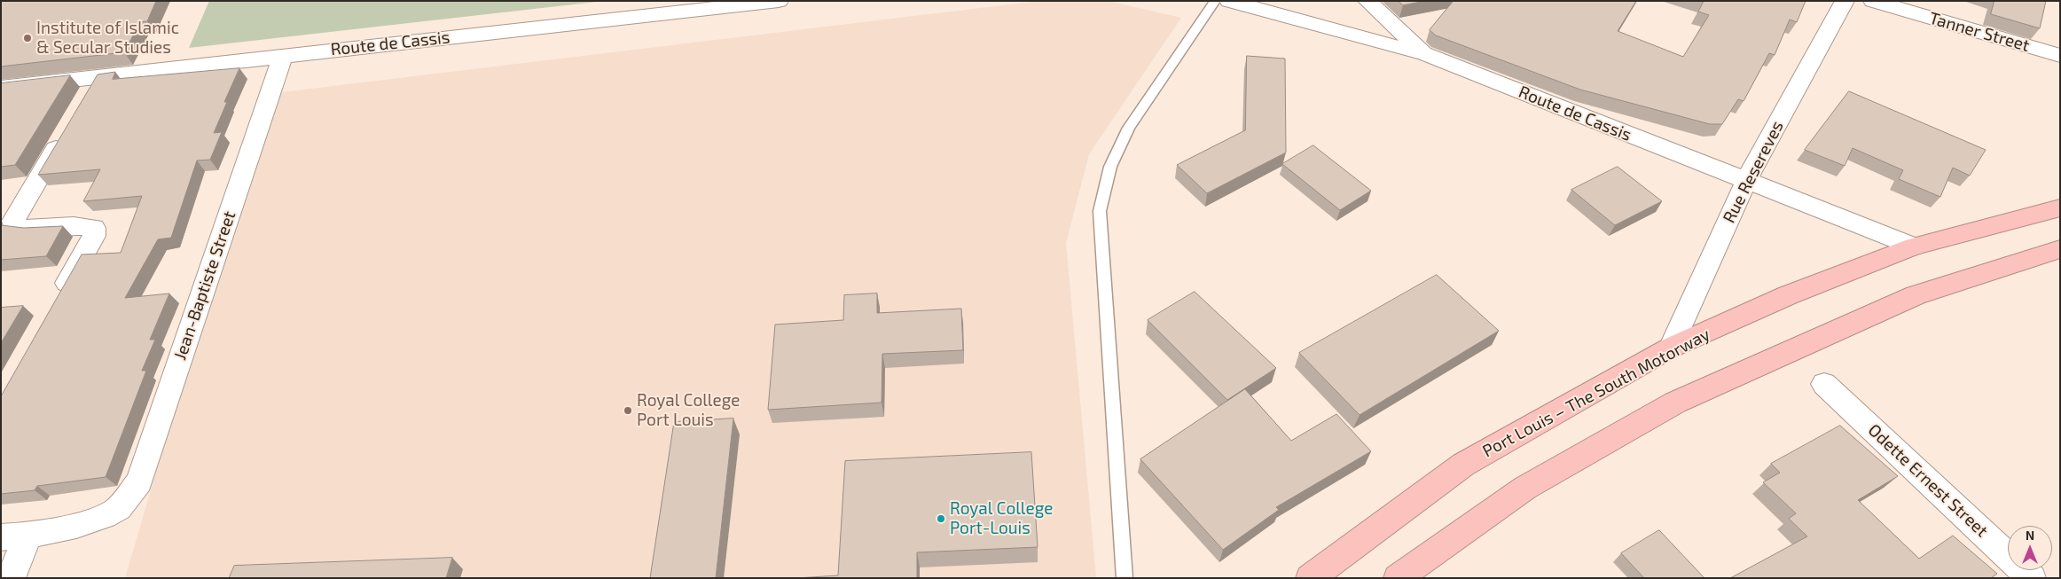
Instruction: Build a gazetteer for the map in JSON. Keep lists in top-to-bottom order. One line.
{"streets":{"highway":["Port Louis – The South Motorway"],"street":["Tanner Street","Route de Cassis","Rue Resereves","Jean-Baptiste Street","Odette Ernest Street"]},"crossings":[["Route de Cassis","Rue Resereves"],["Route de Cassis","Jean-Baptiste Street"],["Route de Cassis","Port Louis – The South Motorway"],["Rue Resereves","Port Louis – The South Motorway"]],"places":["Institute of Islamic & Secular Studies","Royal College Port Louis","Royal College Port-Louis"],"north":"top"}
